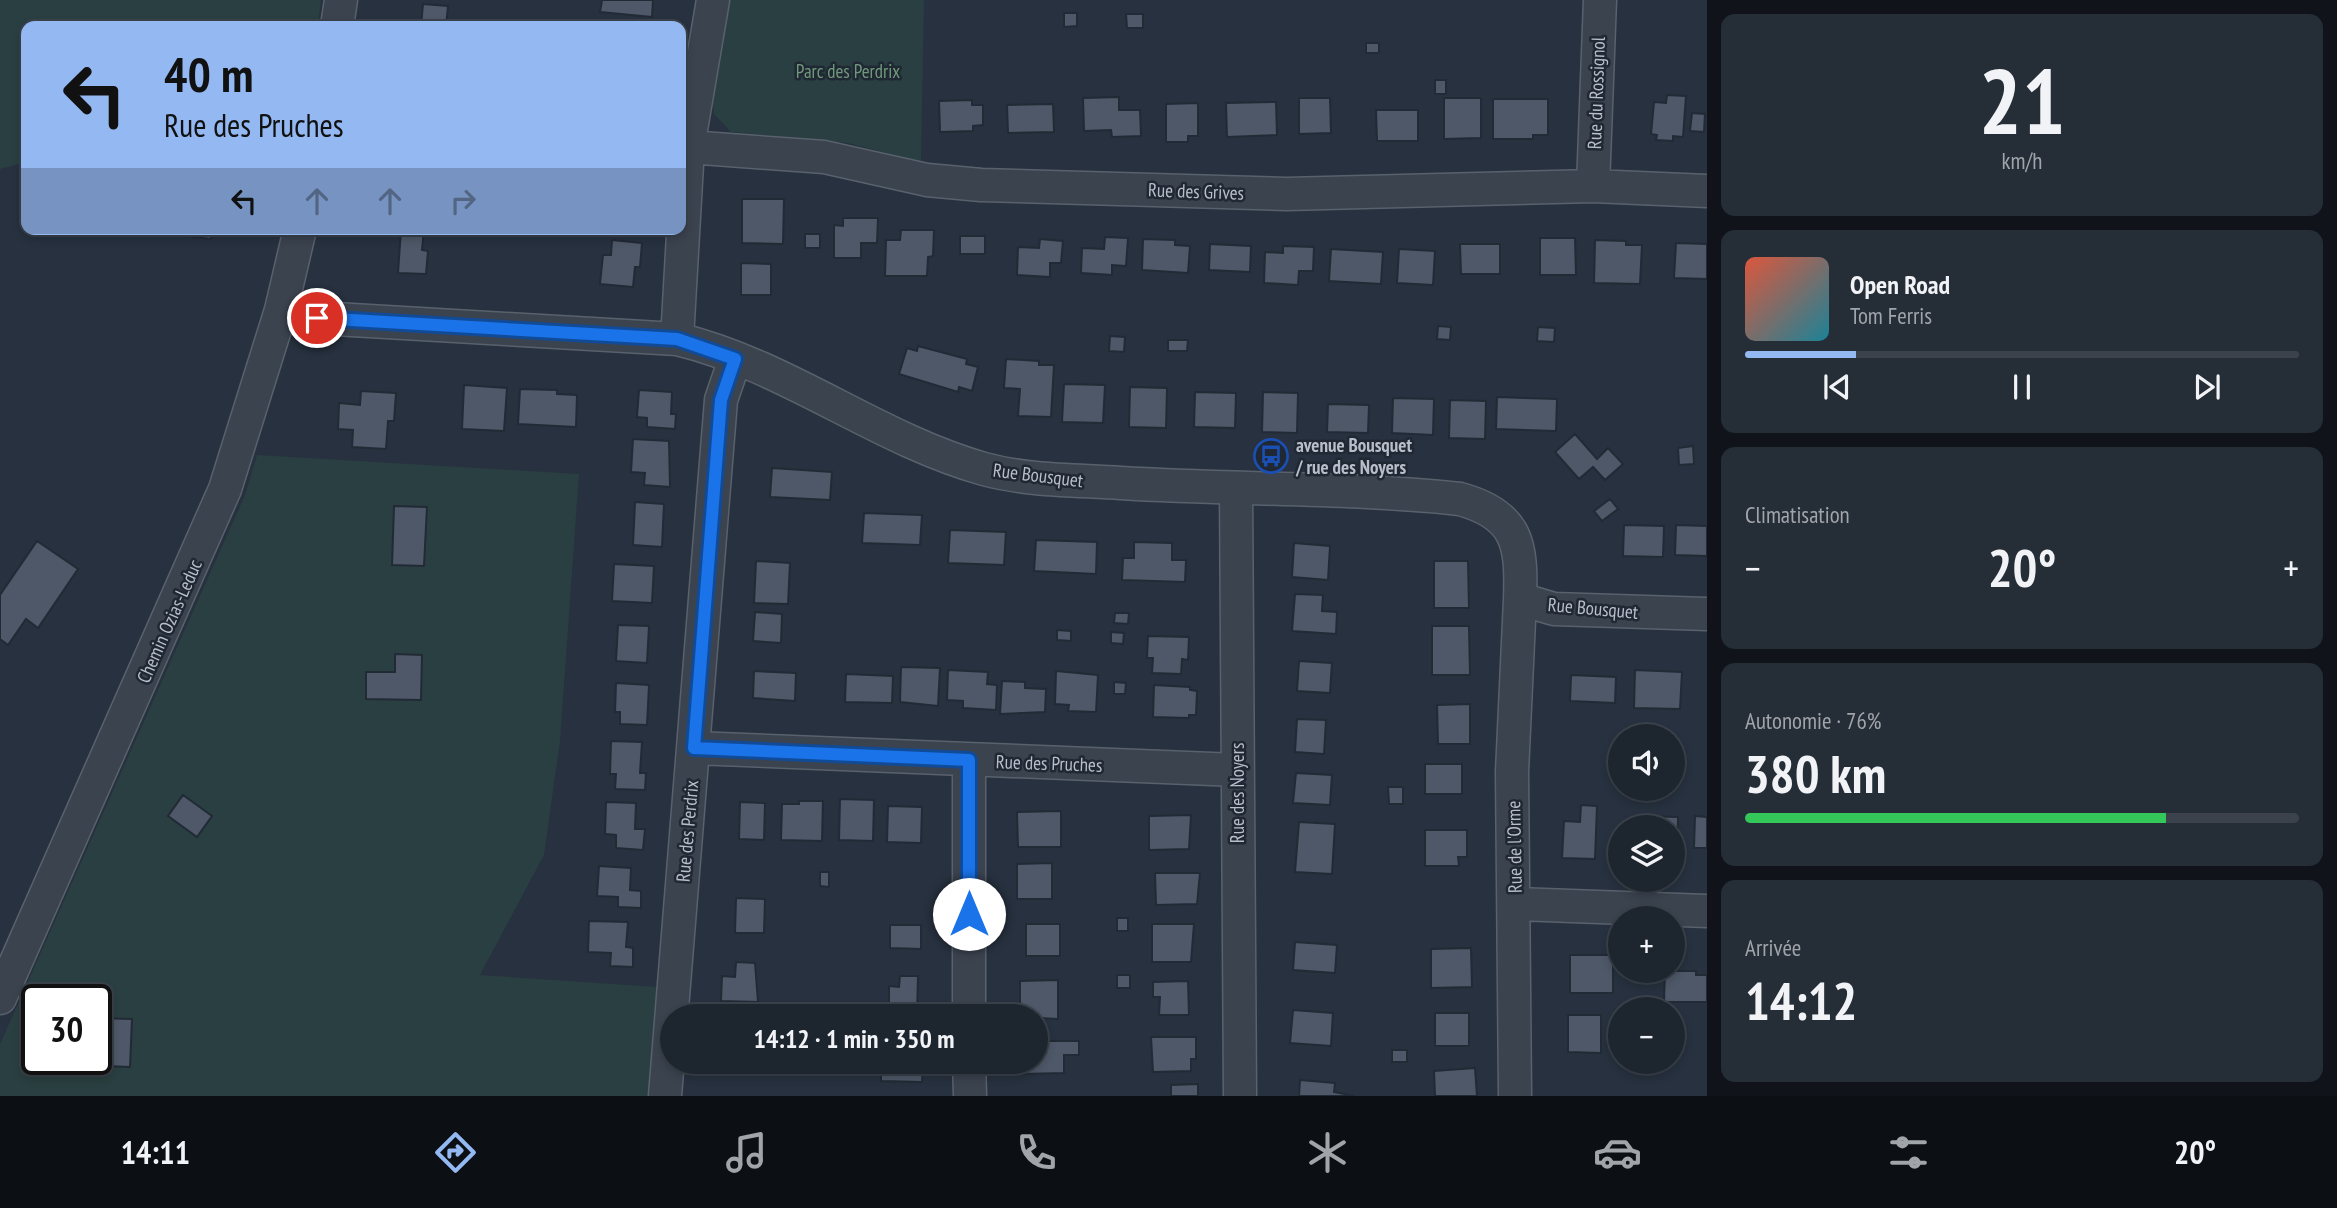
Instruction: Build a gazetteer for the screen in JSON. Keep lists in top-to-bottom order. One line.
{"streets":{"street":["Rue du Rossignol","Rue des Grives","Rue Bousquet","Chemin Ozias-Leduc","Rue des Pruches","Rue des Noyers","Rue des Perdrix","Rue de l'Orme"]},"crossings":[["Rue du Rossignol","Rue des Grives"],["Rue Bousquet","Chemin Ozias-Leduc"],["Rue Bousquet","Rue des Noyers"],["Rue Bousquet","Rue des Perdrix"],["Rue Bousquet","Rue de l'Orme"],["Rue des Pruches","Rue des Noyers"],["Rue des Pruches","Rue des Perdrix"]],"parks":["Parc des Perdrix"],"places":{"bus stop":["avenue Bousquet / rue des Noyers"]},"page":{"tile":[["21","km/h"],"Climatisation",["Autonomie · 76%","380 km"],["Arrivée","14:12"]],"turn":["40 m","Rue des Pruches"],"song":["Open Road","Tom Ferris"],"heat":["−","20°","+"],"map_buttons":["+","−"],"limit":"30","trip":"14:12 · 1 min · 350 m","tabs":["14:11","20°"]}}
